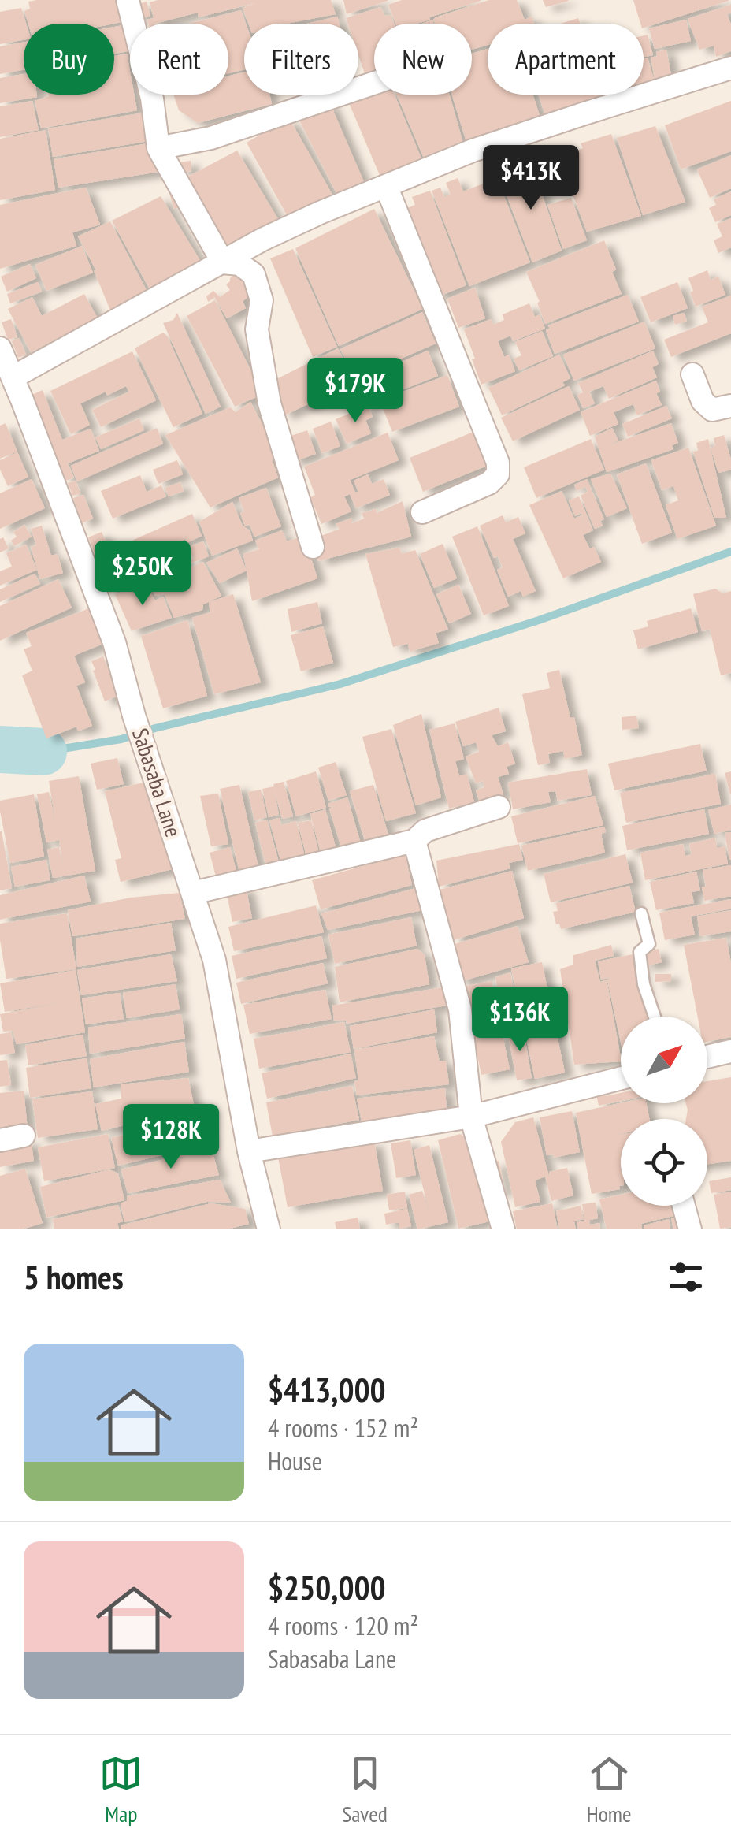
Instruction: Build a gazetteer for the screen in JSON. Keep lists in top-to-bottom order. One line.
{"streets":{"street":["Sabasaba Lane"]},"north":"top right","page":{"chip":["Buy","Rent","Filters","New","Apartment"],"price":["$413K","$179K","$250K","$136K","$128K"],"heading":"5 homes","list":[{"name":"$413,000","note":"4 rooms · 152 m² · House"},{"name":"$250,000","note":"4 rooms · 120 m² · Sabasaba Lane"}],"tabs":["Map","Saved","Home"]}}
